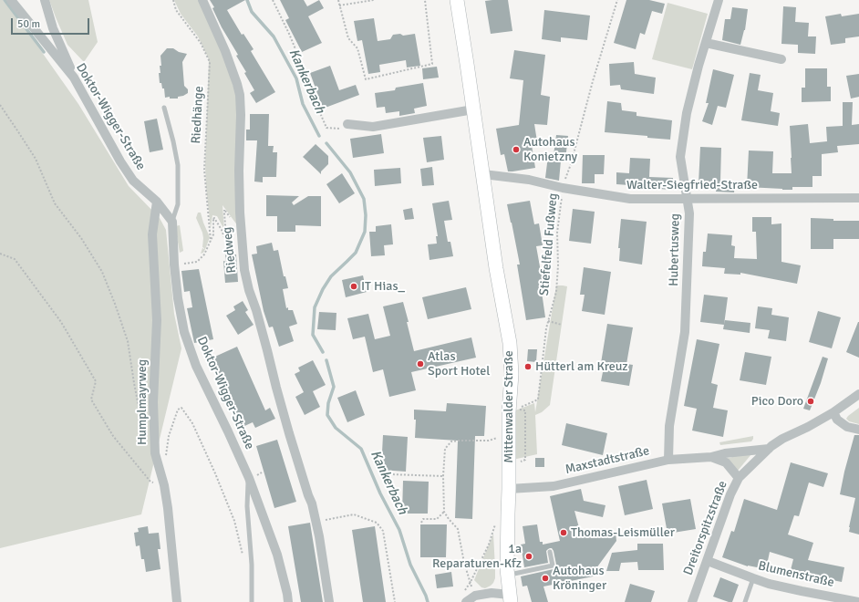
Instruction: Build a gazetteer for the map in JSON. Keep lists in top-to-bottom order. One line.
{"streets":{"main road":["Mittenwalder Straße"],"street":["Doktor-Wigger-Straße","Walter-Siegfried-Straße","Riedweg","Hubertusweg","Humplmayrweg","Maxstadtstraße","Dreitorspitzstraße","Blumenstraße"],"path":["Riedhänge","Stiefelfeld Fußweg"]},"crossings":[["Doktor-Wigger-Straße","Humplmayrweg"],["Walter-Siegfried-Straße","Stiefelfeld Fußweg"],["Walter-Siegfried-Straße","Hubertusweg"],["Walter-Siegfried-Straße","Mittenwalder Straße"],["Hubertusweg","Maxstadtstraße"],["Mittenwalder Straße","Maxstadtstraße"],["Maxstadtstraße","Dreitorspitzstraße"],["Dreitorspitzstraße","Blumenstraße"]],"water":["Kankerbach"],"places":["Autohaus Konietzny","IT Hias_","Atlas Sport Hotel","Hütterl am Kreuz","Pico Doro","Thomas-Leismüller","1a Reparaturen-Kfz","Autohaus Kröninger"],"scale_bar":"50 m"}
